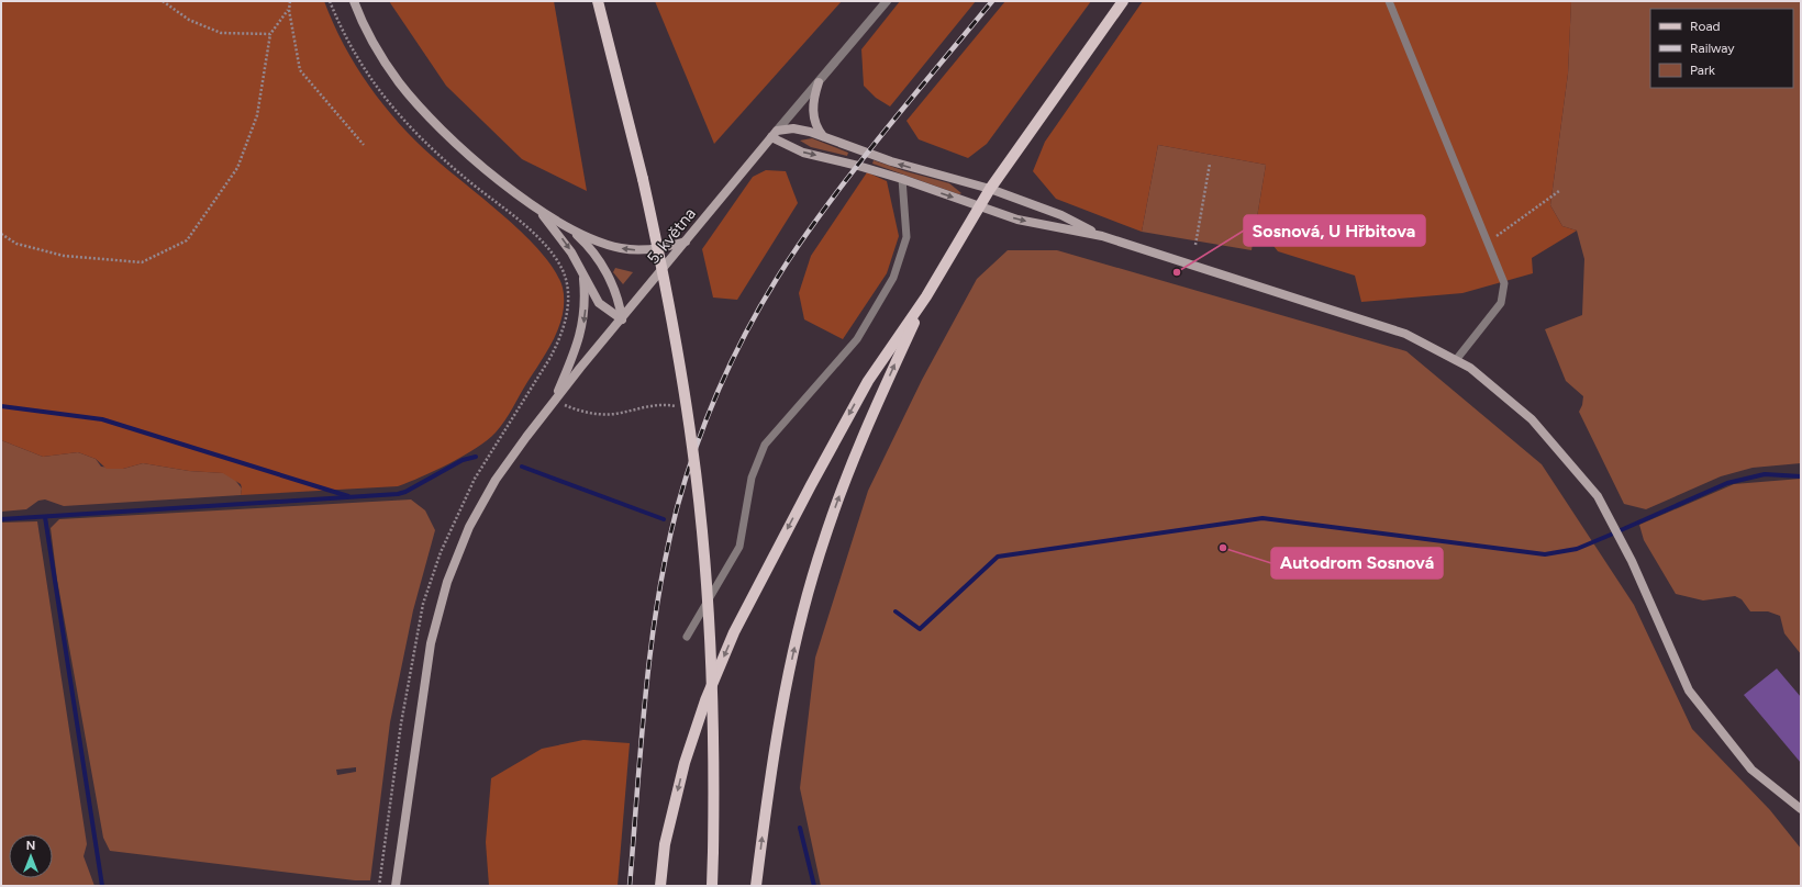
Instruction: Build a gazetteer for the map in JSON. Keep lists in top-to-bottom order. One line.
{"streets":{"street":["5. května"]},"places":["Sosnová, U Hřbitova","Autodrom Sosnová"],"legend":["Road","Railway","Park"],"north":"top"}
